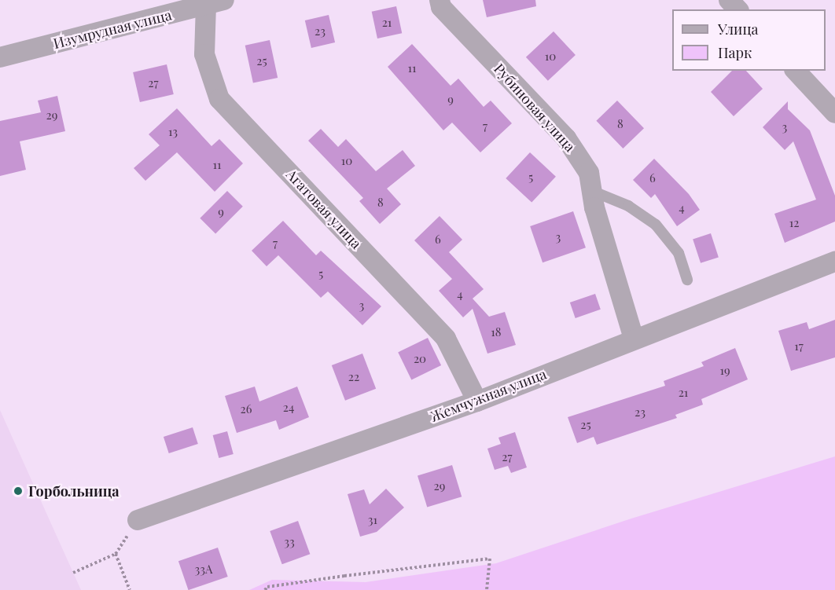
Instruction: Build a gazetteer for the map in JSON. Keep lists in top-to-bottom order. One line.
{"streets":{"street":["Изумрудная улица","Рубиновая улица","Агатовая улица","Жемчужная улица"]},"crossings":[["Изумрудная улица","Агатовая улица"],["Рубиновая улица","Жемчужная улица"],["Агатовая улица","Жемчужная улица"]],"places":["Горбольница"],"house_numbers":["21","23","10","25","11","27","9","29","8","7","3","13","10","11","5","6","8","4","9","12","3","6","7","5","4","3","18","17","20","19","22","21","24","26","23","25","27","29","31","33","33А"],"legend":["Улица","Парк"]}
